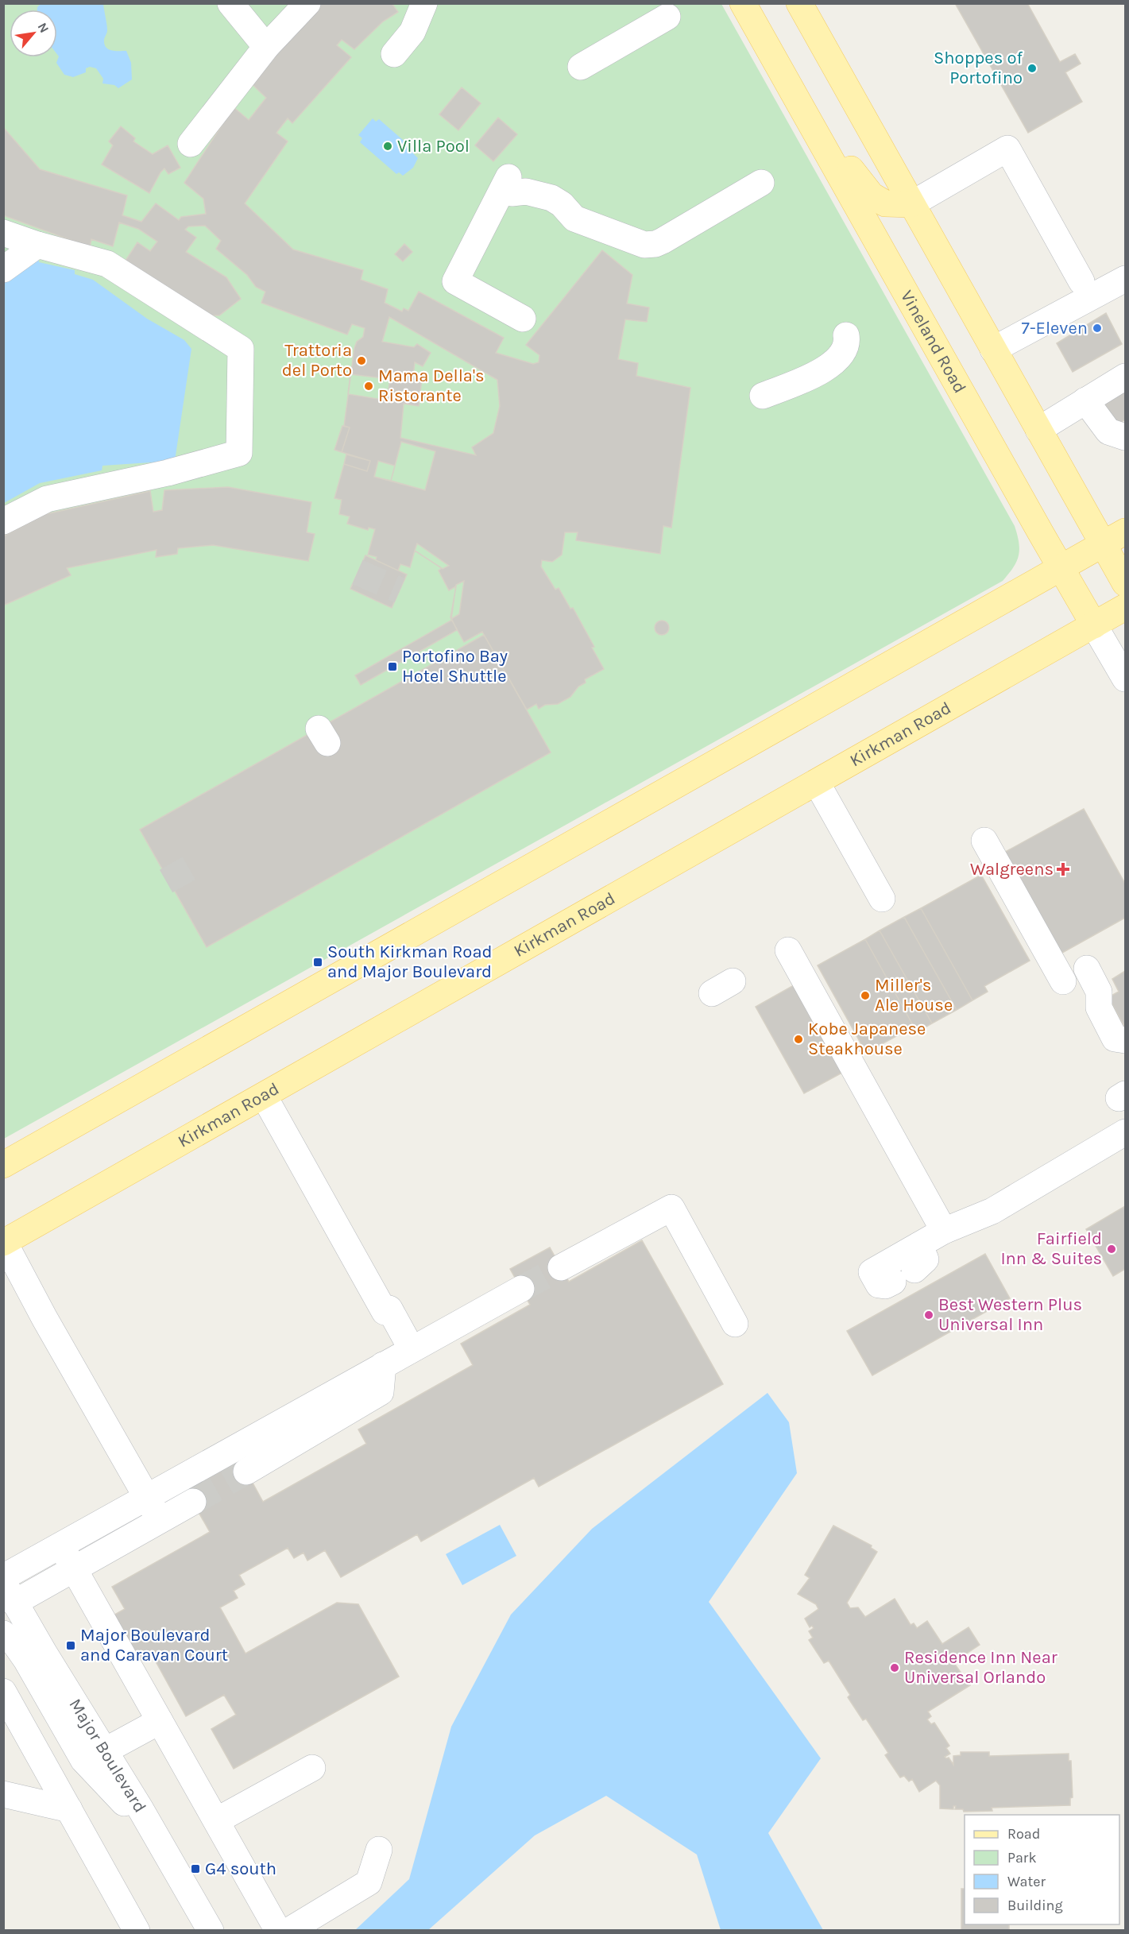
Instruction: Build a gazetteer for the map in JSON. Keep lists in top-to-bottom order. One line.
{"streets":{"main road":["Vineland Road","Kirkman Road"],"street":["Major Boulevard"]},"crossings":[["Vineland Road","Kirkman Road"]],"places":{"other":["Shoppes of Portofino","Villa Pool","7-Eleven","Trattoria del Porto","Mama Della's Ristorante","Miller's Ale House","Kobe Japanese Steakhouse","Fairfield Inn & Suites","Best Western Plus Universal Inn","Residence Inn Near Universal Orlando"],"transit":["Portofino Bay Hotel Shuttle","South Kirkman Road and Major Boulevard","Major Boulevard and Caravan Court","G4 south"],"health":["Walgreens"]},"legend":["Road","Park","Water","Building"],"north":"top right"}
